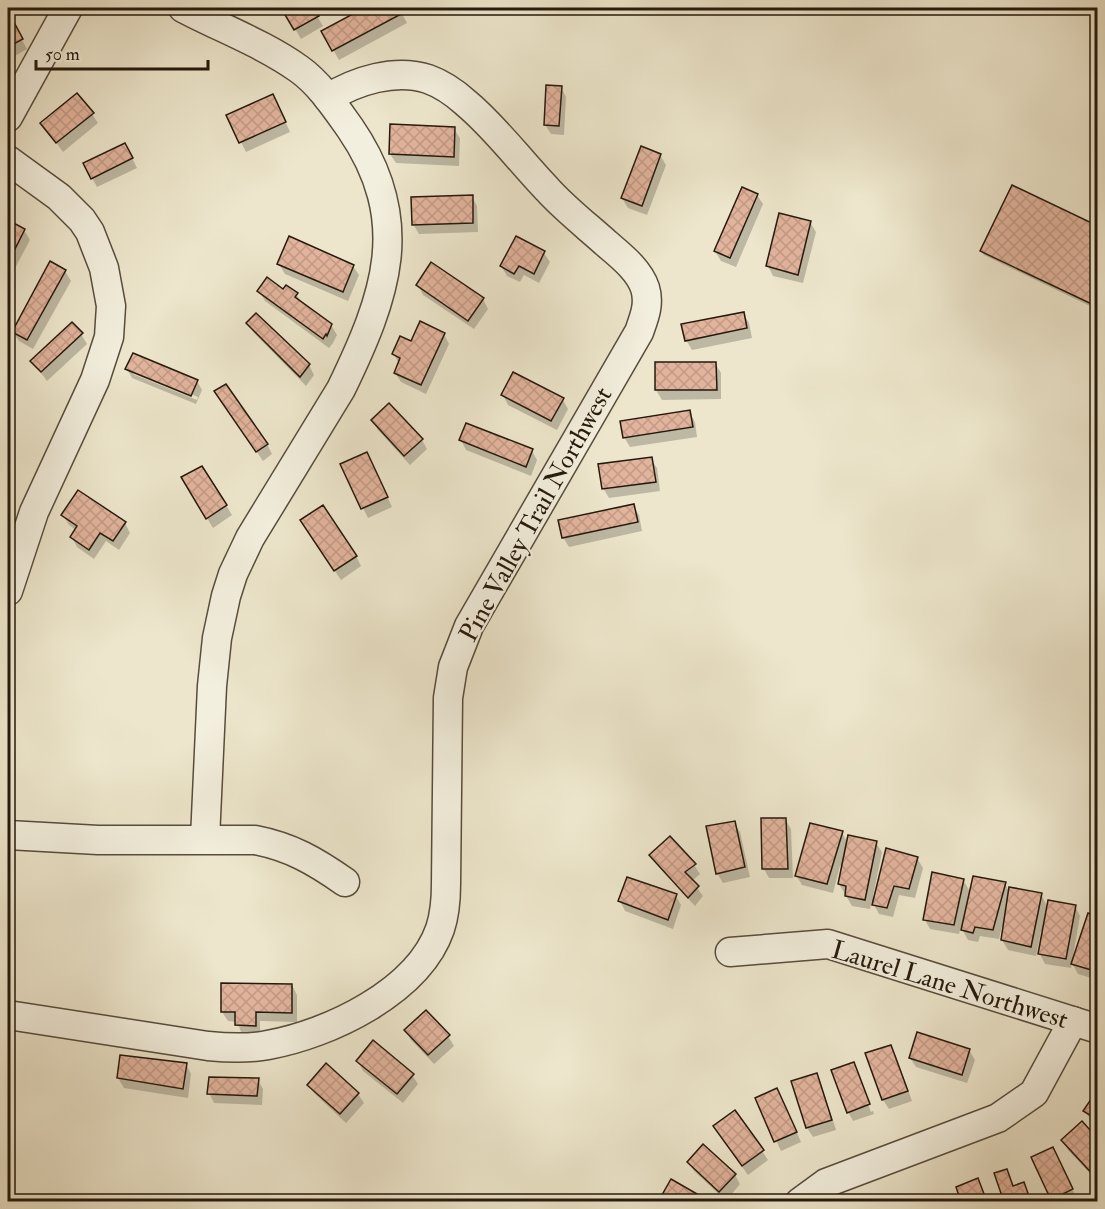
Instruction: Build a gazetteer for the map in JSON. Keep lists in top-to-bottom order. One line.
{"streets":{"street":["Pine Valley Trail Northwest","Laurel Lane Northwest"]},"scale_bar":"50 m"}
